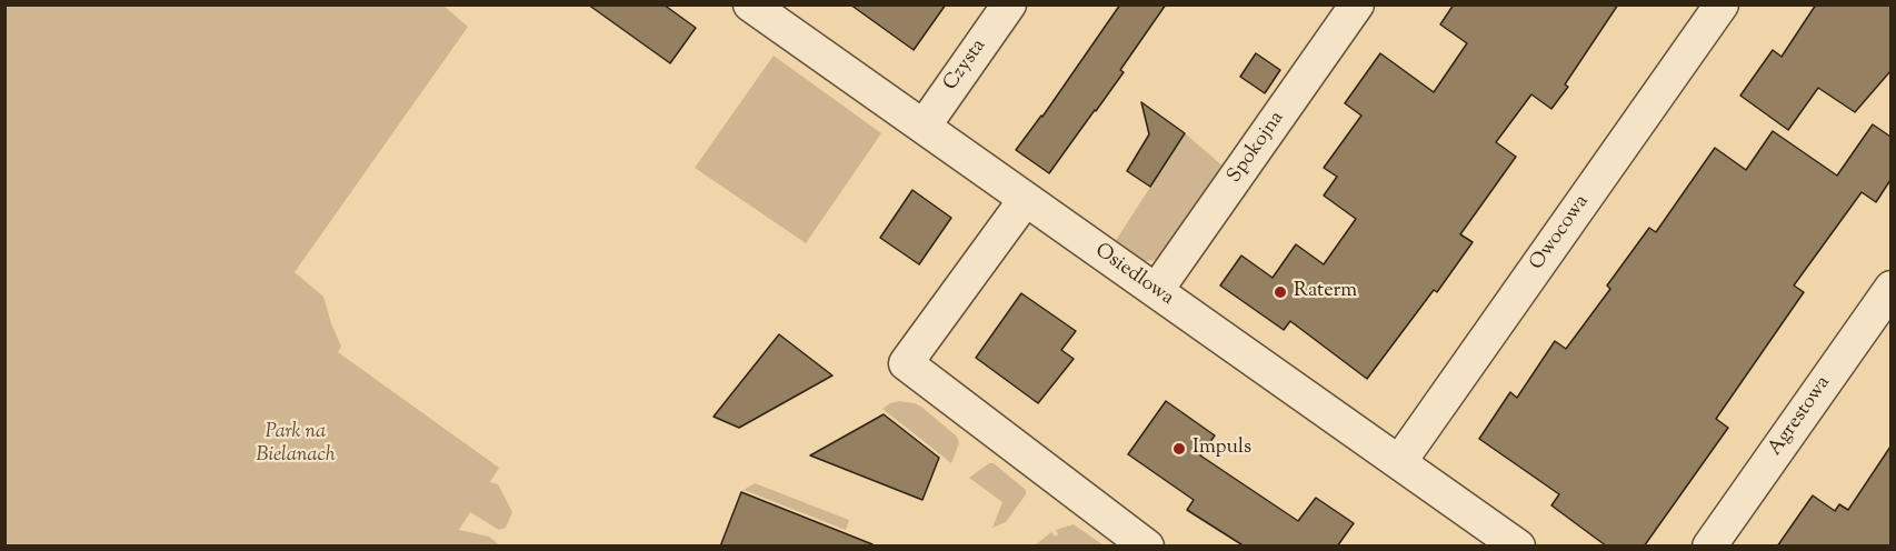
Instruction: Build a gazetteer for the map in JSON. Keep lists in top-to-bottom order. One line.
{"streets":{"street":["Czysta","Spokojna","Owocowa","Osiedlowa","Agrestowa"]},"crossings":[["Czysta","Osiedlowa"],["Spokojna","Osiedlowa"],["Owocowa","Osiedlowa"]],"parks":["Park na Bielanach"],"places":["Raterm","Impuls"]}
